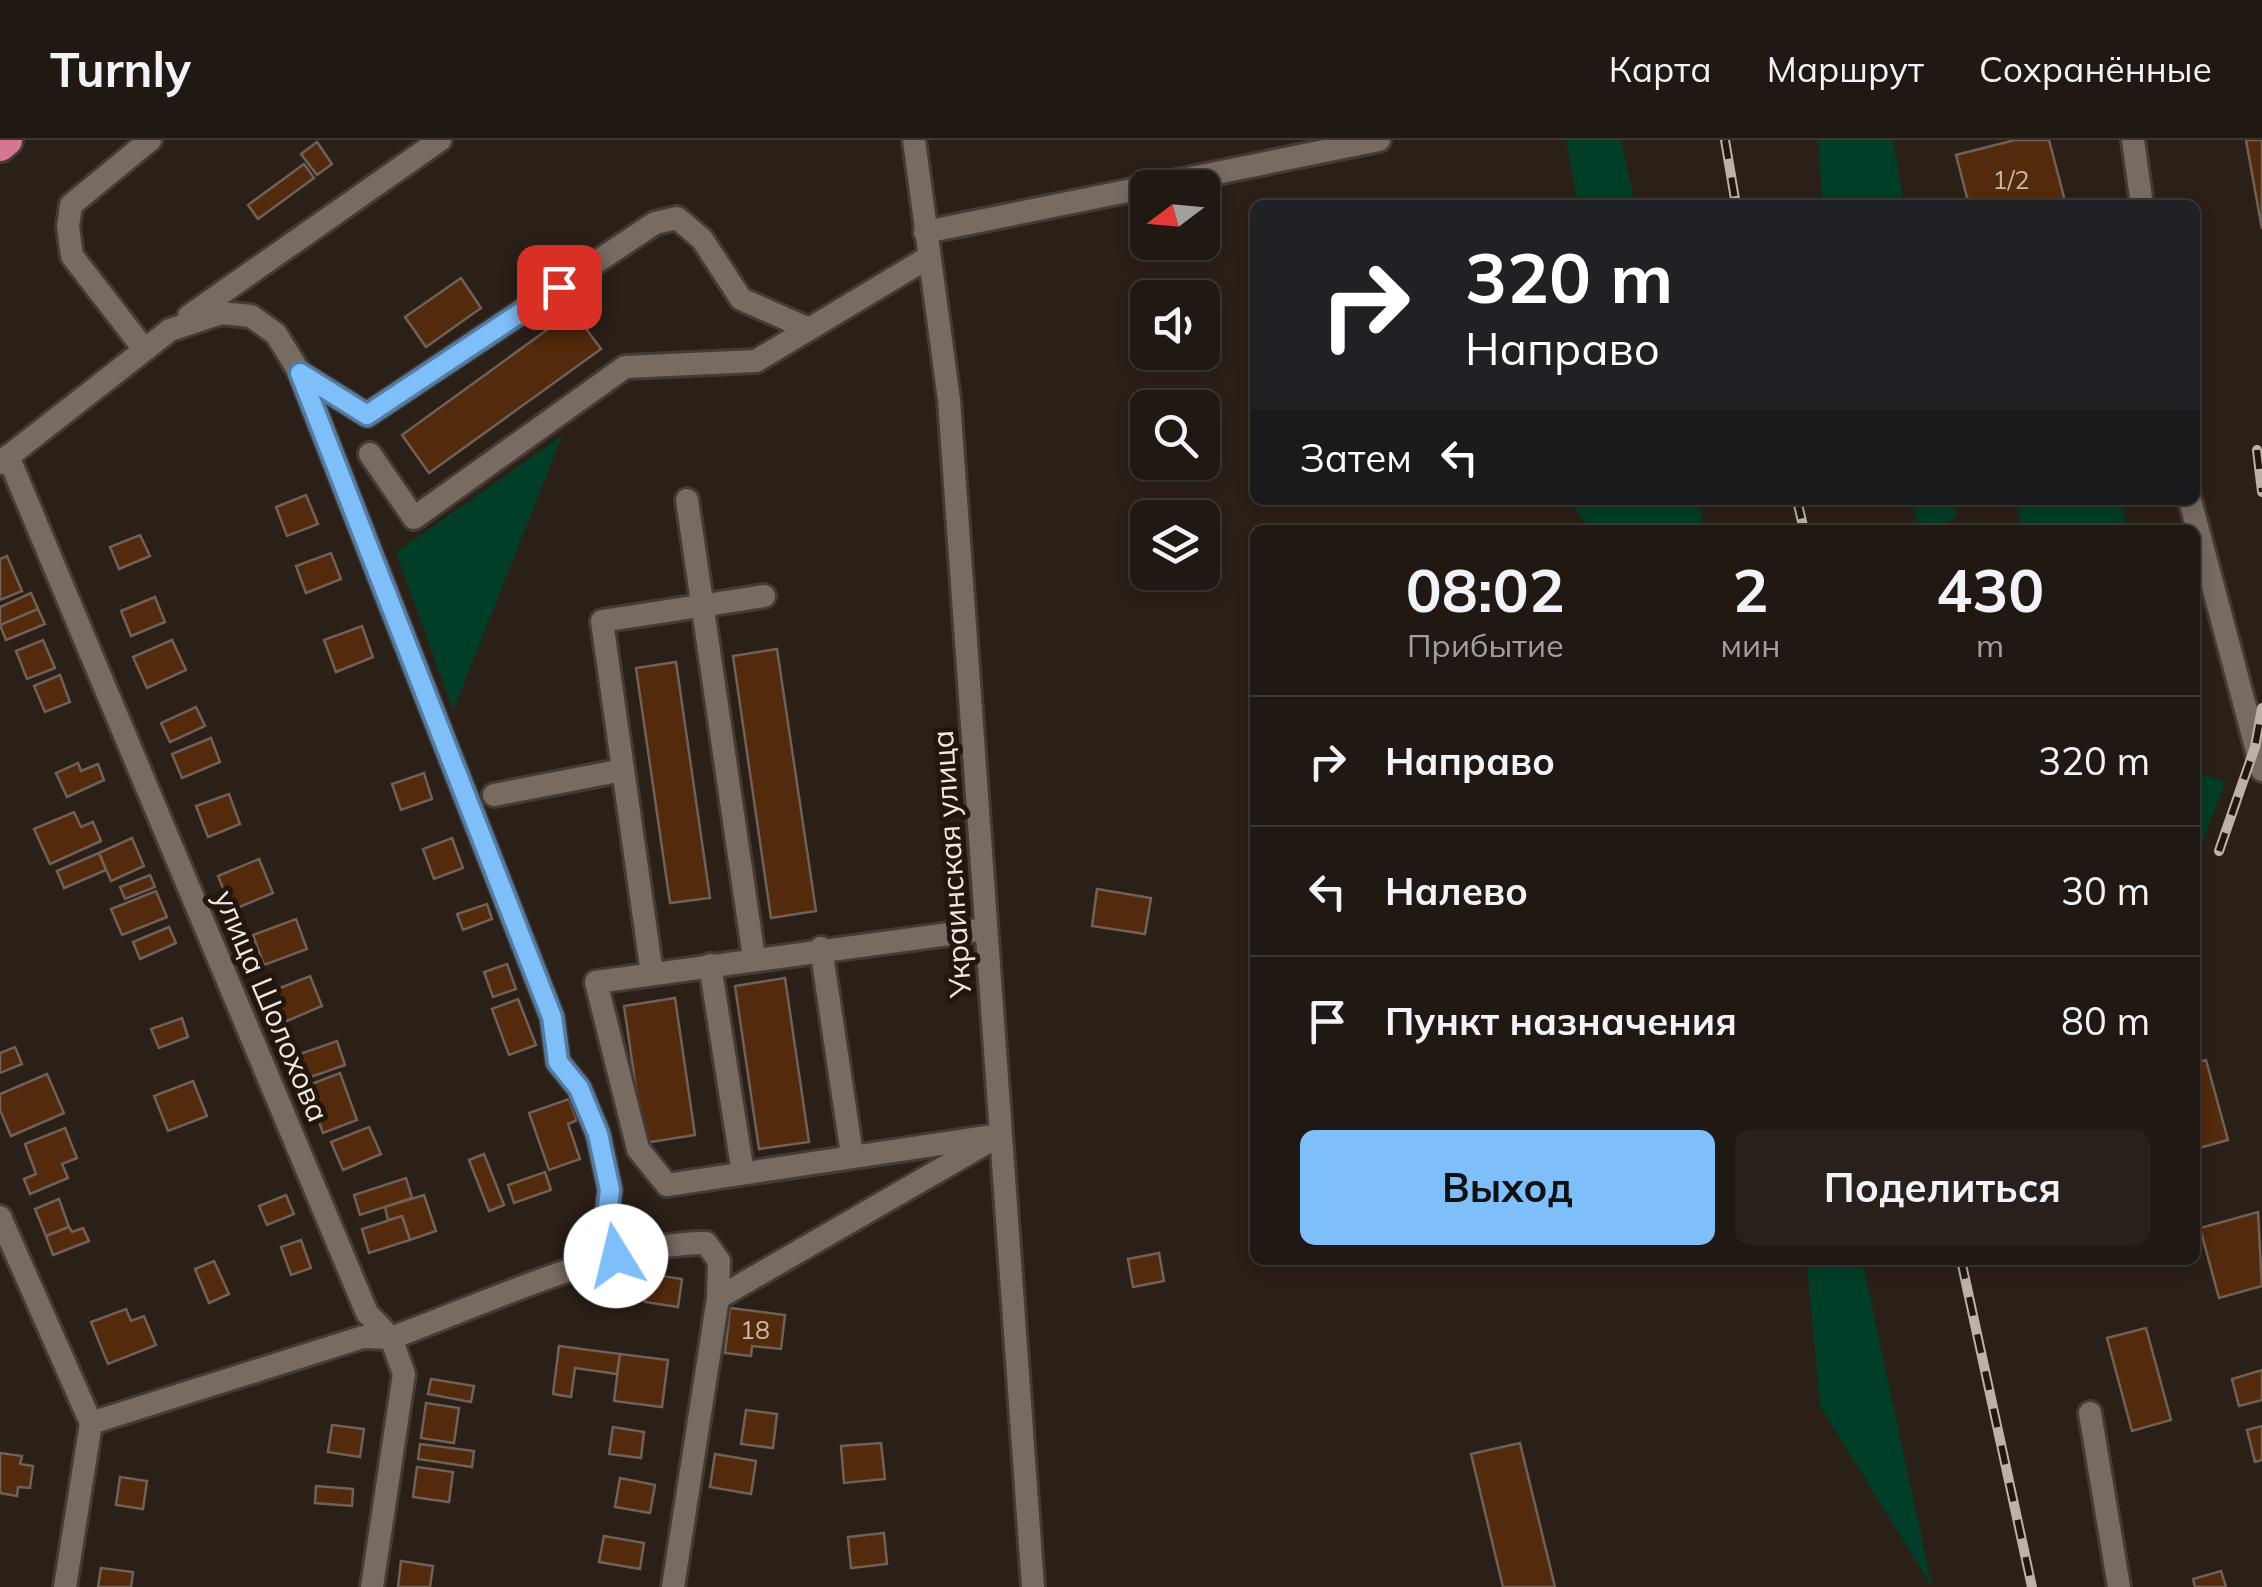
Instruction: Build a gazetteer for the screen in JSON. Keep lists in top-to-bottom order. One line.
{"streets":{"street":["Украинская улица","улица Шолохова"]},"house_numbers":["1/2","18"],"north":"left","page":{"header":"Turnly","nav":["Карта","Маршрут","Сохранённые"],"turn":["320 m","Направо"],"then":"Затем","eta":["08:02","Прибытие","2","мин","430","m"],"list":[{"name":"Направо","value":"320 m"},{"name":"Налево","value":"30 m"},{"name":"Пункт назначения","value":"80 m"}],"buttons":["Выход","Поделиться"]}}
